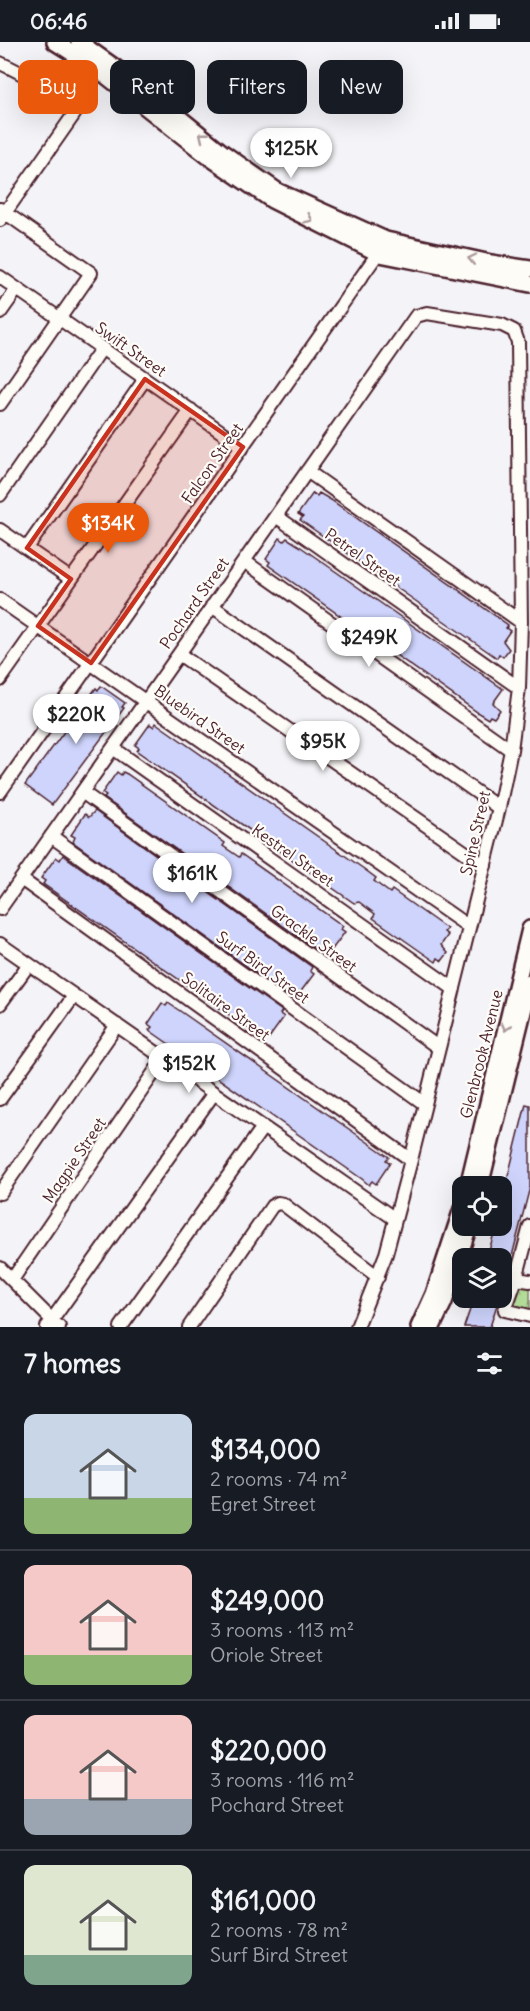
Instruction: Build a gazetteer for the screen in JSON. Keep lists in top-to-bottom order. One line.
{"streets":{"street":["Swift Street","Falcon Street","Petrel Street","Pochard Street","Bluebird Street","Spine Street","Kestrel Street","Grackle Street","Surf Bird Street","Solitaire Street","Glenbrook Avenue","Magpie Street"]},"crossings":[["Swift Street","Falcon Street"],["Falcon Street","Bluebird Street"],["Petrel Street","Pochard Street"],["Petrel Street","Spine Street"],["Pochard Street","Bluebird Street"],["Pochard Street","Spine Street"],["Pochard Street","Kestrel Street"],["Pochard Street","Grackle Street"],["Pochard Street","Surf Bird Street"],["Pochard Street","Solitaire Street"],["Bluebird Street","Spine Street"],["Spine Street","Kestrel Street"],["Spine Street","Grackle Street"],["Spine Street","Surf Bird Street"],["Spine Street","Solitaire Street"]],"page":{"status":"06:46","chip":["Buy","Rent","Filters","New"],"price":["$125K","$134K","$249K","$220K","$95K","$161K","$152K"],"heading":"7 homes","list":[{"name":"$134,000","note":"2 rooms · 74 m² · Egret Street"},{"name":"$249,000","note":"3 rooms · 113 m² · Oriole Street"},{"name":"$220,000","note":"3 rooms · 116 m² · Pochard Street"},{"name":"$161,000","note":"2 rooms · 78 m² · Surf Bird Street"}]}}
